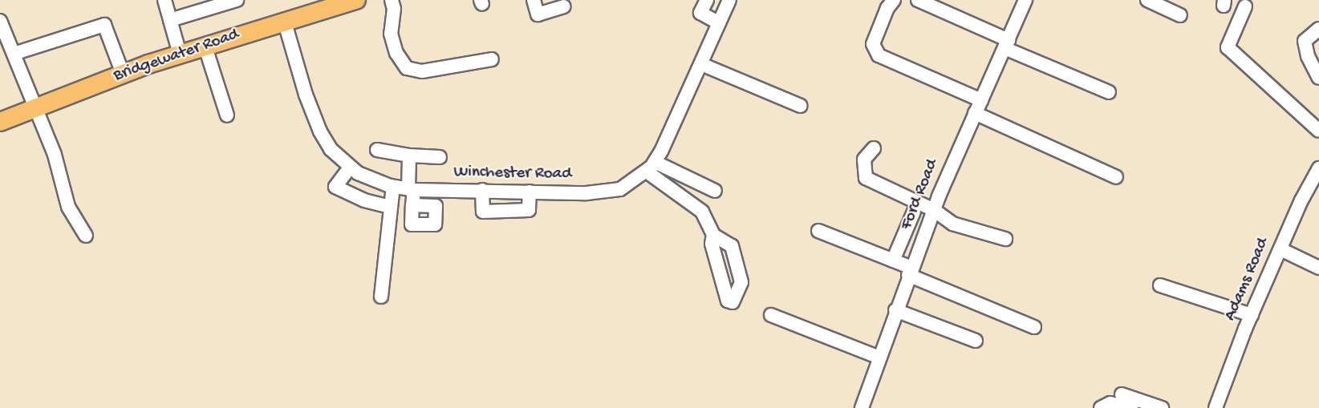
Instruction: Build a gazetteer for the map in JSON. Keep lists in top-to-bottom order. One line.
{"streets":{"main road":["Bridgewater Road"],"street":["Winchester Road","Ford Road","Adams Road"]},"crossings":[["Bridgewater Road","Winchester Road"]]}
